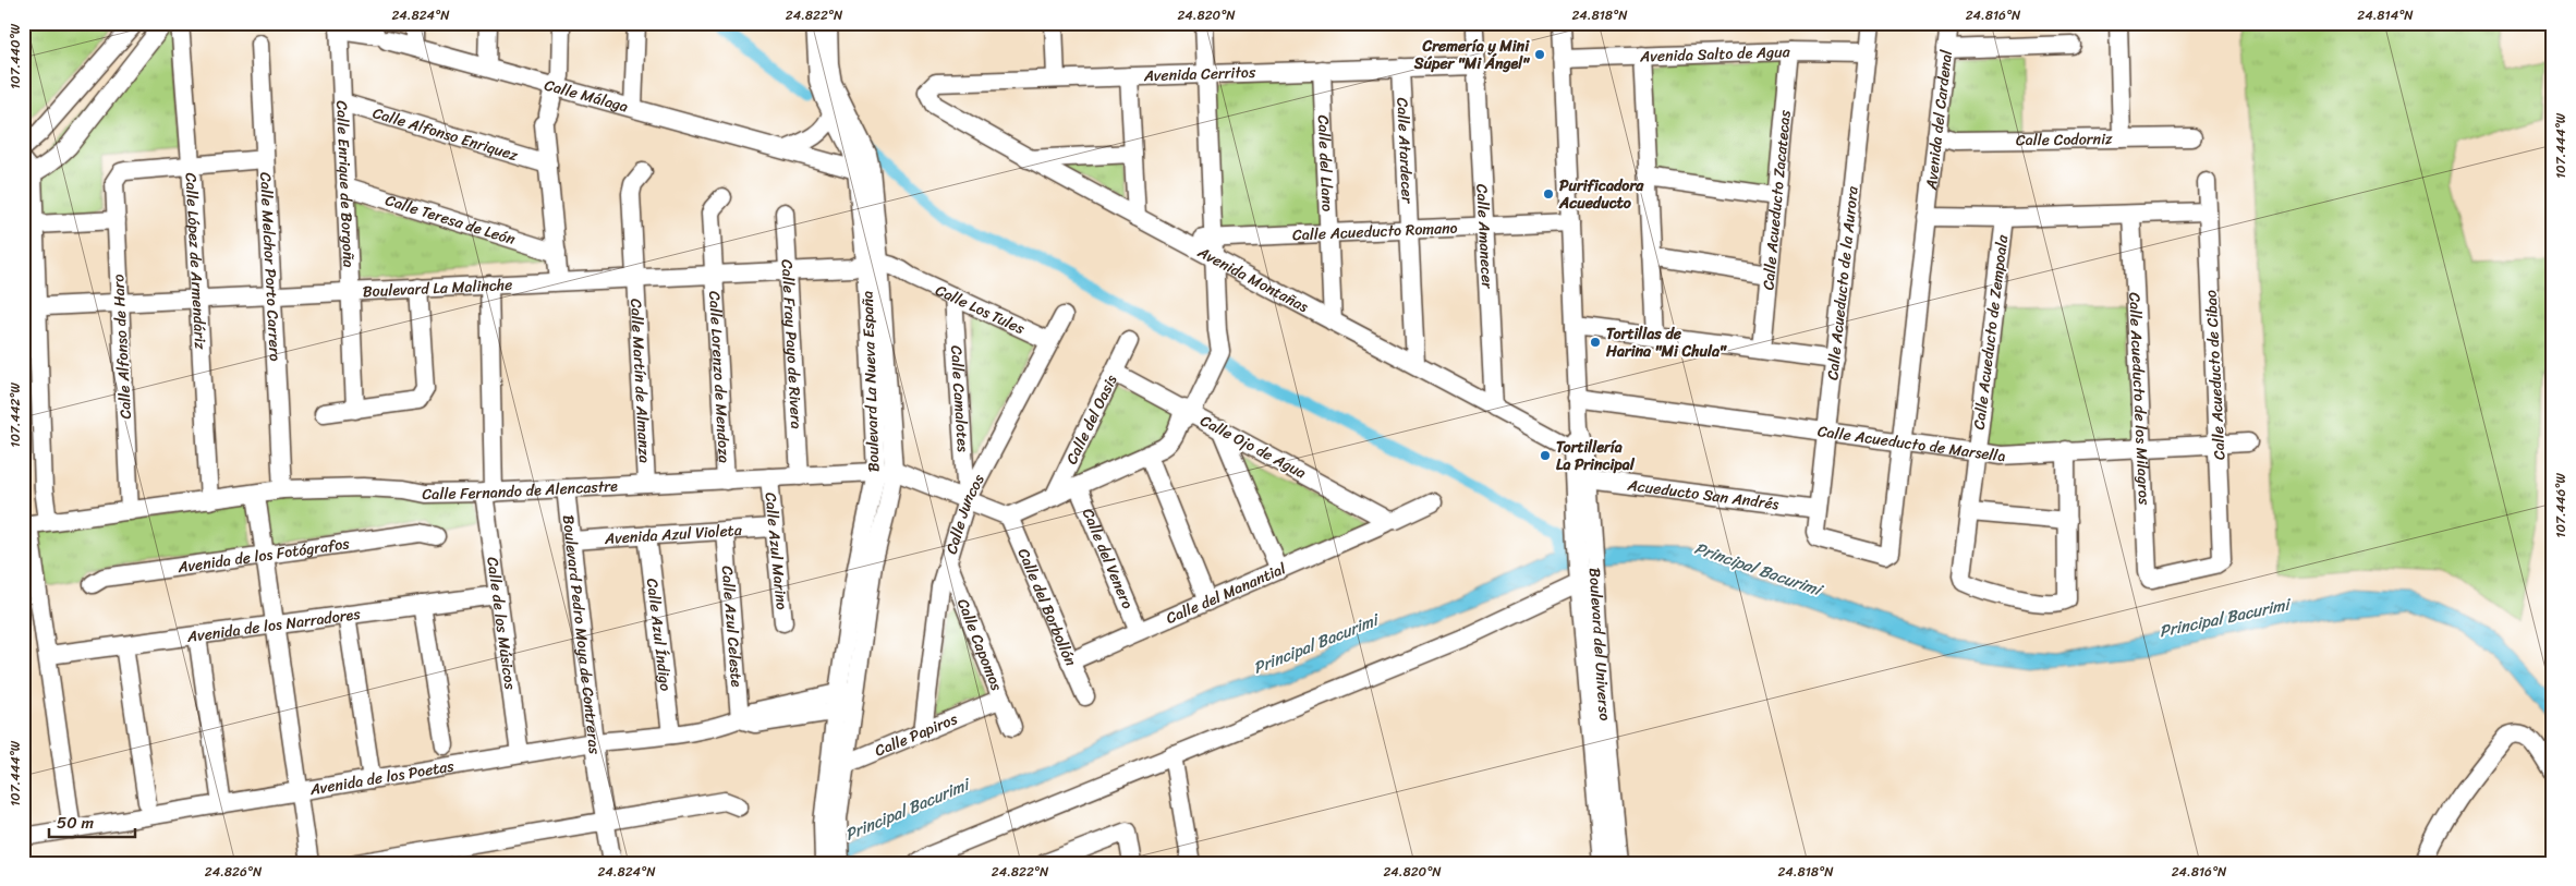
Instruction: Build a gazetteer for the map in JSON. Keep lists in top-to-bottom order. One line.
{"streets":{"street":["Avenida Salto de Agua","Avenida Cerritos","Calle Málaga","Avenida del Cardenal","Calle Alfonso Enriquez","Calle Codorniz","Calle Atardecer","Calle del Llano","Calle Enrique de Borgoña","Calle Acueducto Zacatecas","Calle Teresa de León","Calle Acueducto Romano","Calle Amanecer","Calle López de Armendáriz","Calle Melchor Porto Carrero","Avenida Montañas","Calle Acueducto de la Aurora","Boulevard La Malinche","Calle Los Tules","Calle Acueducto de Zempoala","Calle Fray Payo de Rivera","Calle Alfonso de Haro","Calle Acueducto de Cibao","Calle Lorenzo de Mendoza","Calle Martín de Almanza","Boulevard La Nueva España","Calle Camalotes","Calle Acueducto de los Milagros","Calle del Oasis","Calle Acueducto de Marsella","Calle Ojo de Agua","Calle Fernando de Alencastre","Acueducto San Andrés","Calle Juncos","Avenida Azul Violeta","Calle Azul Marino","Avenida de los Fotógrafos","Calle del Venero","Calle del Manantial","Calle del Borbollón","Calle de los Músicos","Avenida de los Narradores","Calle Azul Celeste","Boulevard Pedro Moya de Contreras","Calle Azul Índigo","Calle Capomos","Boulevard del Universo","Calle Papiros","Avenida de los Poetas"]},"crossings":[["Avenida Salto de Agua","Calle Acueducto Zacatecas"],["Avenida Salto de Agua","Calle Acueducto de la Aurora"],["Avenida Salto de Agua","Boulevard del Universo"],["Avenida Cerritos","Calle Atardecer"],["Avenida Cerritos","Calle del Llano"],["Avenida Cerritos","Calle Amanecer"],["Avenida Cerritos","Avenida Montañas"],["Calle Málaga","Calle Enrique de Borgoña"],["Calle Málaga","Boulevard La Nueva España"],["Avenida del Cardenal","Calle Codorniz"],["Avenida del Cardenal","Calle Acueducto de la Aurora"],["Avenida del Cardenal","Calle Acueducto de Marsella"],["Calle Alfonso Enriquez","Calle Enrique de Borgoña"],["Calle Atardecer","Calle Acueducto Romano"],["Calle Atardecer","Avenida Montañas"],["Calle del Llano","Calle Acueducto Romano"],["Calle del Llano","Avenida Montañas"],["Calle Enrique de Borgoña","Calle Teresa de León"],["Calle Enrique de Borgoña","Boulevard La Malinche"],["Calle Acueducto Romano","Calle Amanecer"],["Calle Acueducto Romano","Avenida Montañas"],["Calle Acueducto Romano","Boulevard del Universo"],["Calle Amanecer","Avenida Montañas"],["Calle López de Armendáriz","Boulevard La Malinche"],["Calle López de Armendáriz","Calle Alfonso de Haro"],["Calle López de Armendáriz","Calle Fernando de Alencastre"],["Calle Melchor Porto Carrero","Boulevard La Malinche"],["Calle Melchor Porto Carrero","Calle Fernando de Alencastre"],["Avenida Montañas","Boulevard del Universo"],["Calle Acueducto de la Aurora","Calle Acueducto de Marsella"],["Calle Acueducto de la Aurora","Acueducto San Andrés"],["Boulevard La Malinche","Calle Los Tules"],["Boulevard La Malinche","Calle Fray Payo de Rivera"],["Boulevard La Malinche","Calle Alfonso de Haro"],["Boulevard La Malinche","Calle Lorenzo de Mendoza"],["Boulevard La Malinche","Calle Martín de Almanza"],["Boulevard La Malinche","Boulevard La Nueva España"],["Boulevard La Malinche","Calle de los Músicos"],["Calle Los Tules","Boulevard La Nueva España"],["Calle Los Tules","Calle Camalotes"],["Calle Los Tules","Calle Juncos"],["Calle Acueducto de Zempoala","Calle Acueducto de Marsella"],["Calle Fray Payo de Rivera","Calle Fernando de Alencastre"],["Calle Alfonso de Haro","Calle Fernando de Alencastre"],["Calle Acueducto de Cibao","Calle Acueducto de los Milagros"],["Calle Acueducto de Cibao","Calle Acueducto de Marsella"],["Calle Lorenzo de Mendoza","Calle Fernando de Alencastre"],["Calle Martín de Almanza","Calle Fernando de Alencastre"],["Boulevard La Nueva España","Calle Fernando de Alencastre"],["Boulevard La Nueva España","Calle Papiros"],["Boulevard La Nueva España","Avenida de los Poetas"],["Calle Camalotes","Calle Fernando de Alencastre"],["Calle Camalotes","Calle Juncos"],["Calle Acueducto de los Milagros","Calle Acueducto de Marsella"],["Calle del Oasis","Calle Ojo de Agua"],["Calle Acueducto de Marsella","Boulevard del Universo"],["Calle Ojo de Agua","Calle del Manantial"],["Calle Fernando de Alencastre","Calle Juncos"],["Calle Fernando de Alencastre","Calle Azul Marino"],["Calle Fernando de Alencastre","Calle del Borbollón"],["Calle Fernando de Alencastre","Calle de los Músicos"],["Calle Fernando de Alencastre","Boulevard Pedro Moya de Contreras"],["Acueducto San Andrés","Boulevard del Universo"],["Calle Juncos","Calle Capomos"],["Calle Juncos","Calle Papiros"],["Avenida Azul Violeta","Calle Azul Marino"],["Avenida Azul Violeta","Calle Azul Celeste"],["Avenida Azul Violeta","Boulevard Pedro Moya de Contreras"],["Avenida Azul Violeta","Calle Azul Índigo"],["Calle del Venero","Calle del Manantial"],["Calle del Manantial","Calle del Borbollón"],["Calle de los Músicos","Avenida de los Narradores"],["Calle de los Músicos","Avenida de los Poetas"],["Calle Azul Celeste","Avenida de los Poetas"],["Boulevard Pedro Moya de Contreras","Avenida de los Poetas"],["Calle Azul Índigo","Avenida de los Poetas"],["Calle Capomos","Calle Papiros"]],"water":["Principal Bacurimi"],"places":["Cremería y Mini Súper \"Mi Ángel\"","Purificadora Acueducto","Tortillas de Harina \"Mi Chula\"","Tortillería La Principal"],"scale_bar":"50 m","coordinates":["24.824°N","24.822°N","24.820°N","24.818°N","24.816°N","24.814°N","107.440°W","107.444°W","107.442°W","107.446°W","24.826°N"]}
